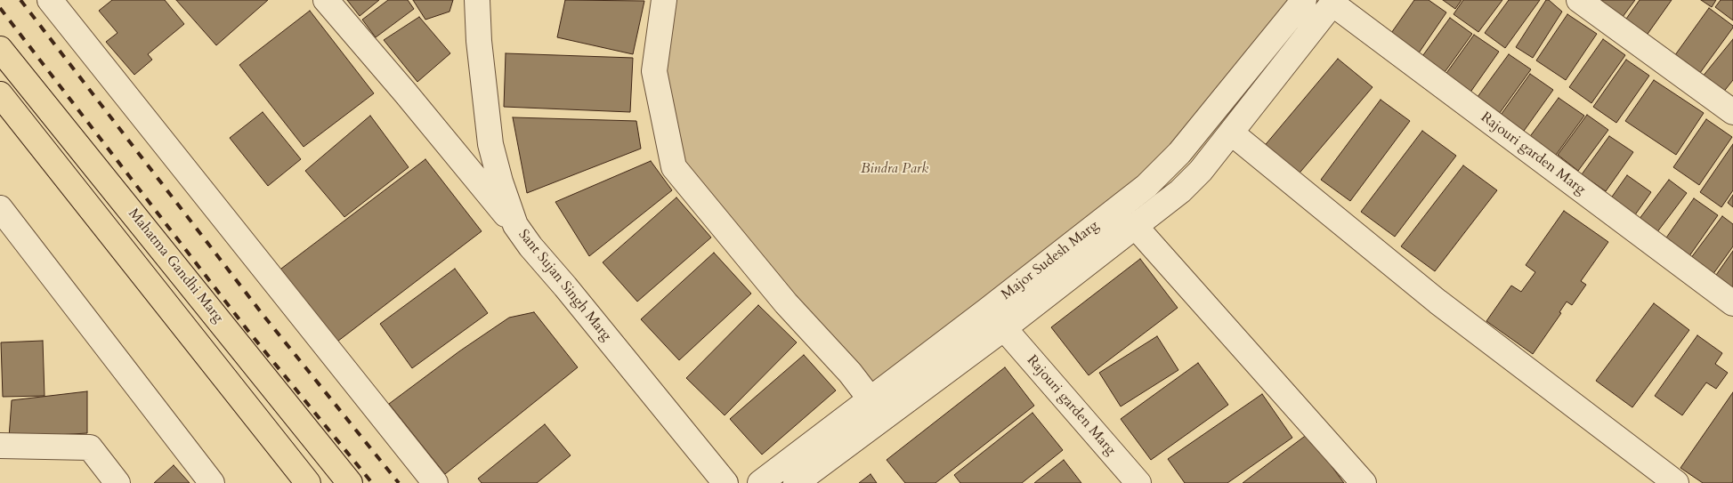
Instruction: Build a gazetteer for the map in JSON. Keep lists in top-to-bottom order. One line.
{"streets":{"main road":["Mahatma Gandhi Marg"],"street":["Rajouri garden Marg","Major Sudesh Marg","Sant Sujan Singh Marg"]},"crossings":[["Rajouri garden Marg","Major Sudesh Marg"]],"parks":["Bindra Park"]}
